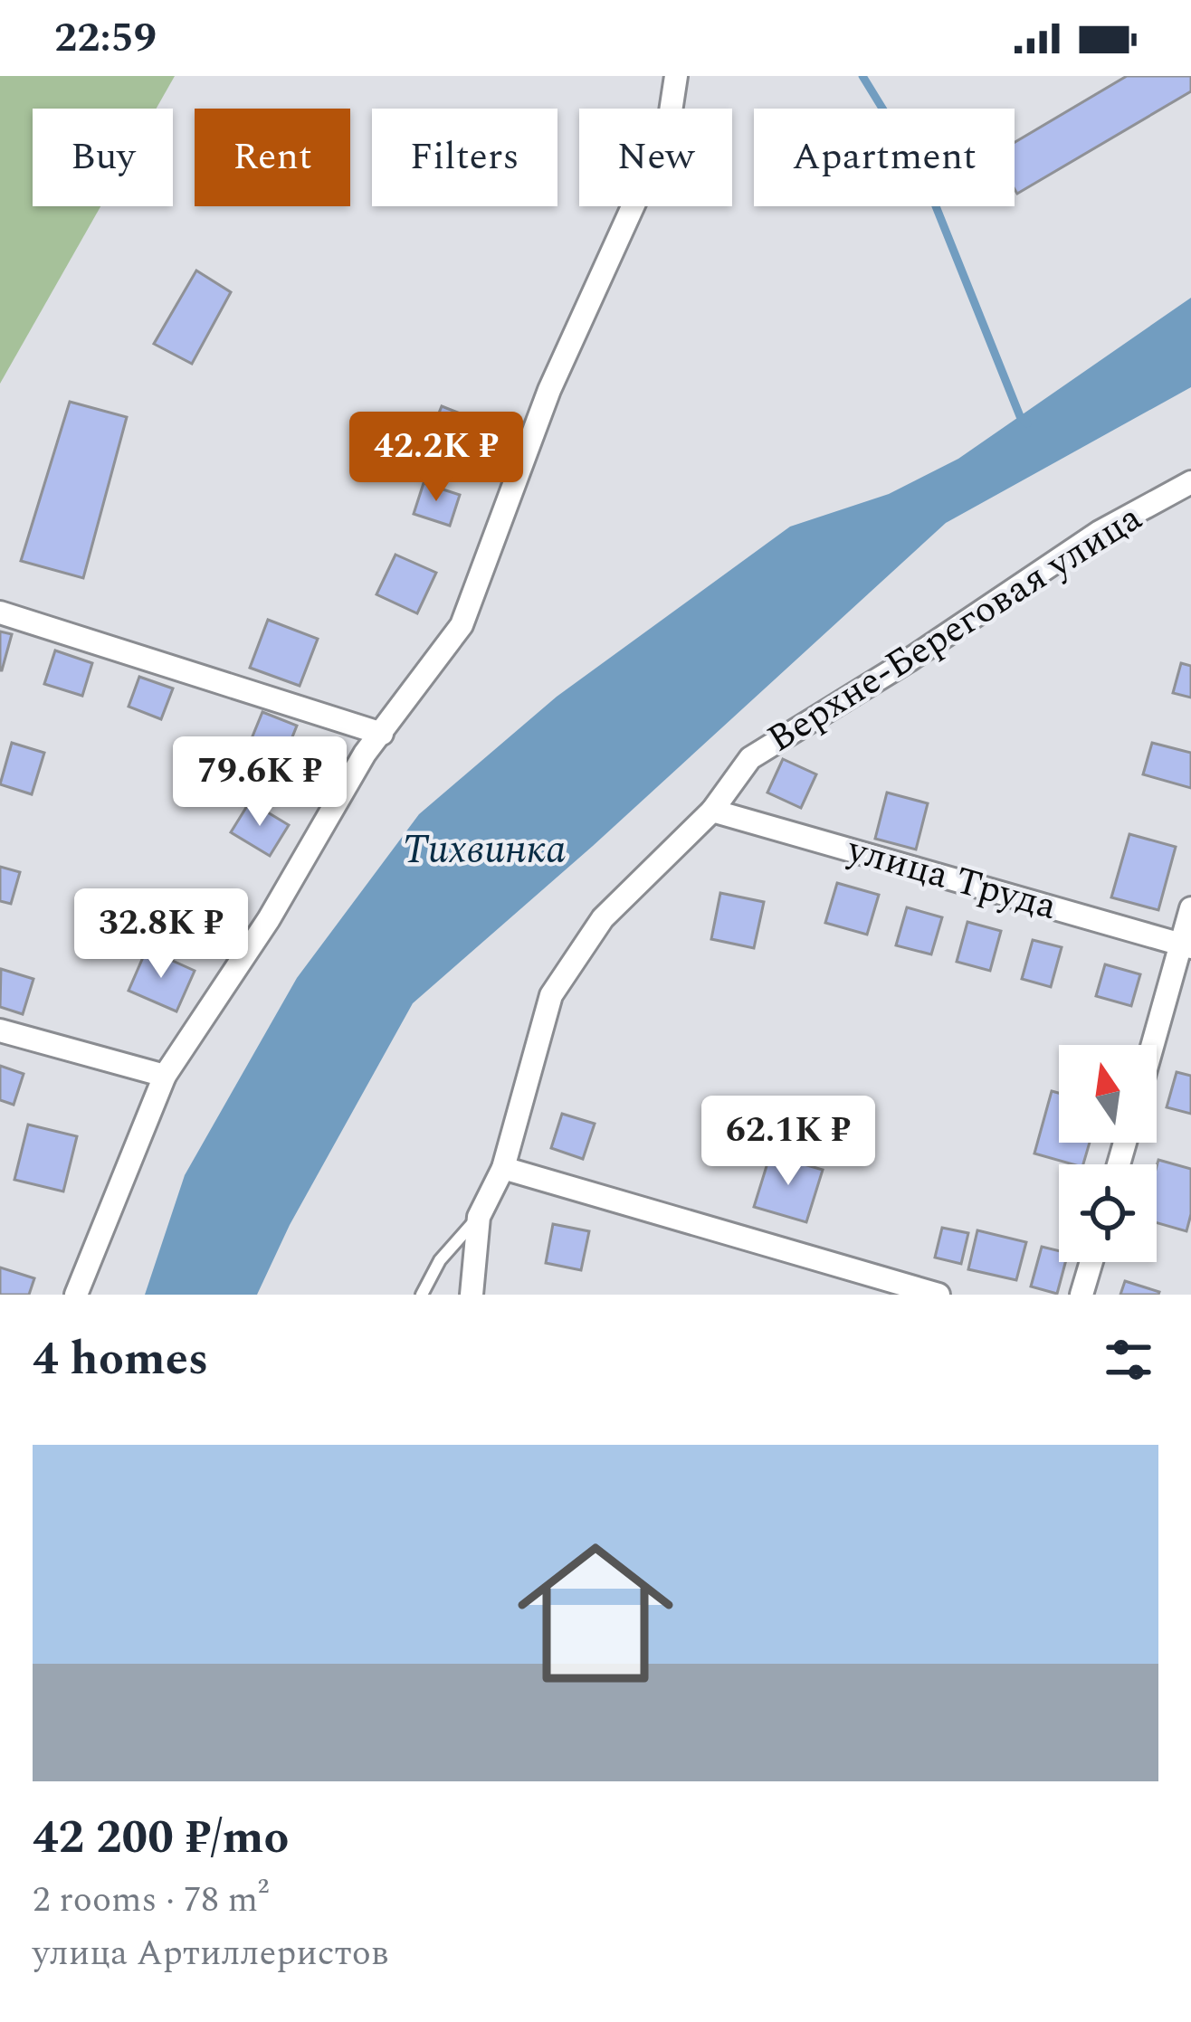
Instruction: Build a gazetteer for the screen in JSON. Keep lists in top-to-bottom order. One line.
{"streets":{"street":["Верхне-Береговая улица","улица Труда"]},"crossings":[["Верхне-Береговая улица","улица Труда"]],"water":["Тихвинка"],"north":"top","page":{"status":"22:59","chip":["Buy","Rent","Filters","New","Apartment"],"price":["42.2K ₽","79.6K ₽","32.8K ₽","62.1K ₽"],"heading":"4 homes","list":[{"name":"42 200 ₽/mo","note":"2 rooms · 78 m² · улица Артиллеристов"}]}}
